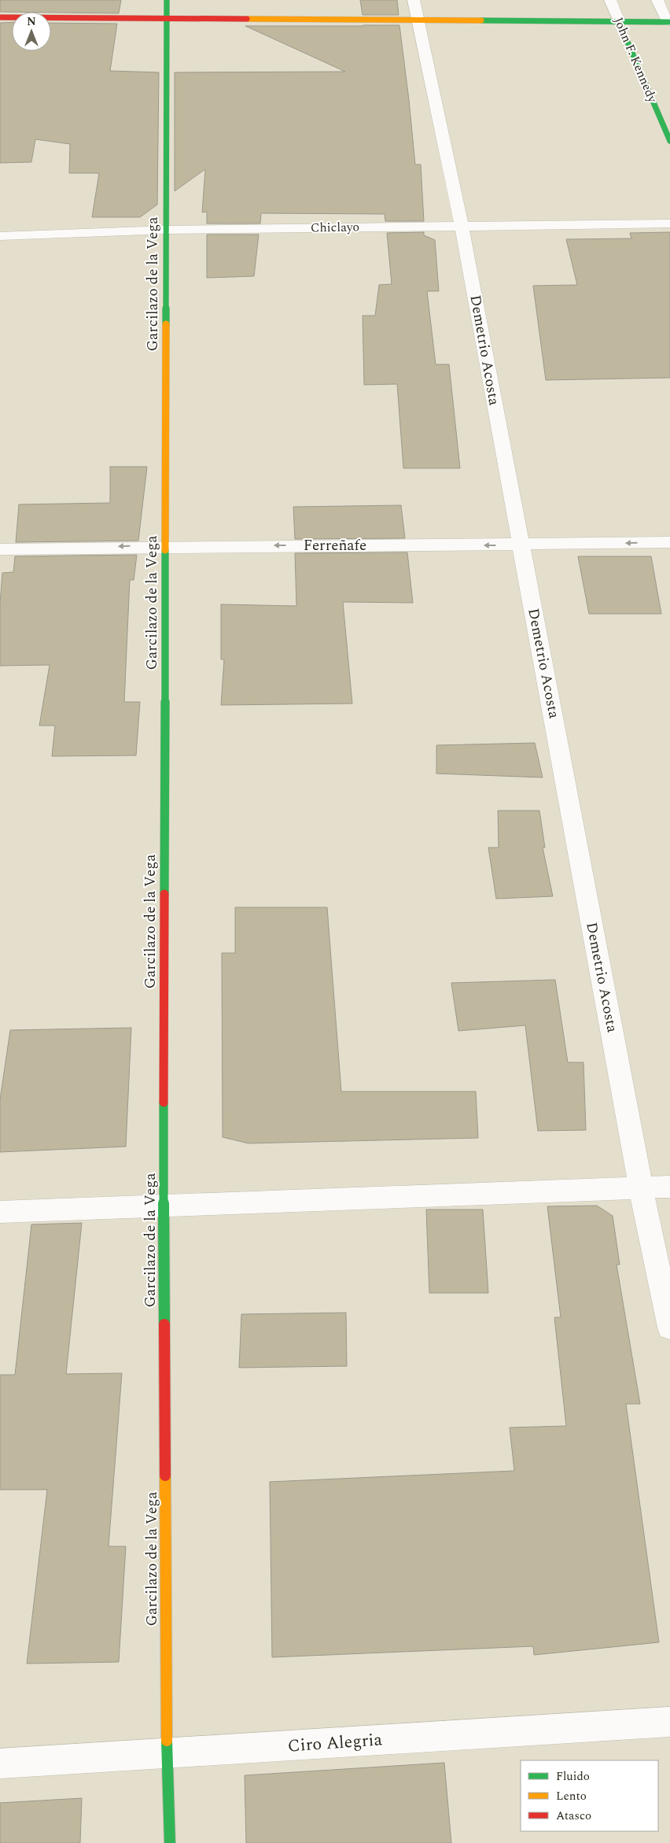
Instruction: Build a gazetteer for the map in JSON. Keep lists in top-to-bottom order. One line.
{"streets":{"street":["John F. Kennedy","Chiclayo","Garcilazo de la Vega","Demetrio Acosta","Ferreñafe","Ciro Alegria"]},"crossings":[["Chiclayo","Garcilazo de la Vega"],["Chiclayo","Demetrio Acosta"],["Garcilazo de la Vega","Ferreñafe"],["Garcilazo de la Vega","Ciro Alegria"],["Demetrio Acosta","Ferreñafe"]],"one_way":["Ferreñafe"],"legend":["Fluido","Lento","Atasco"],"north":"top"}
